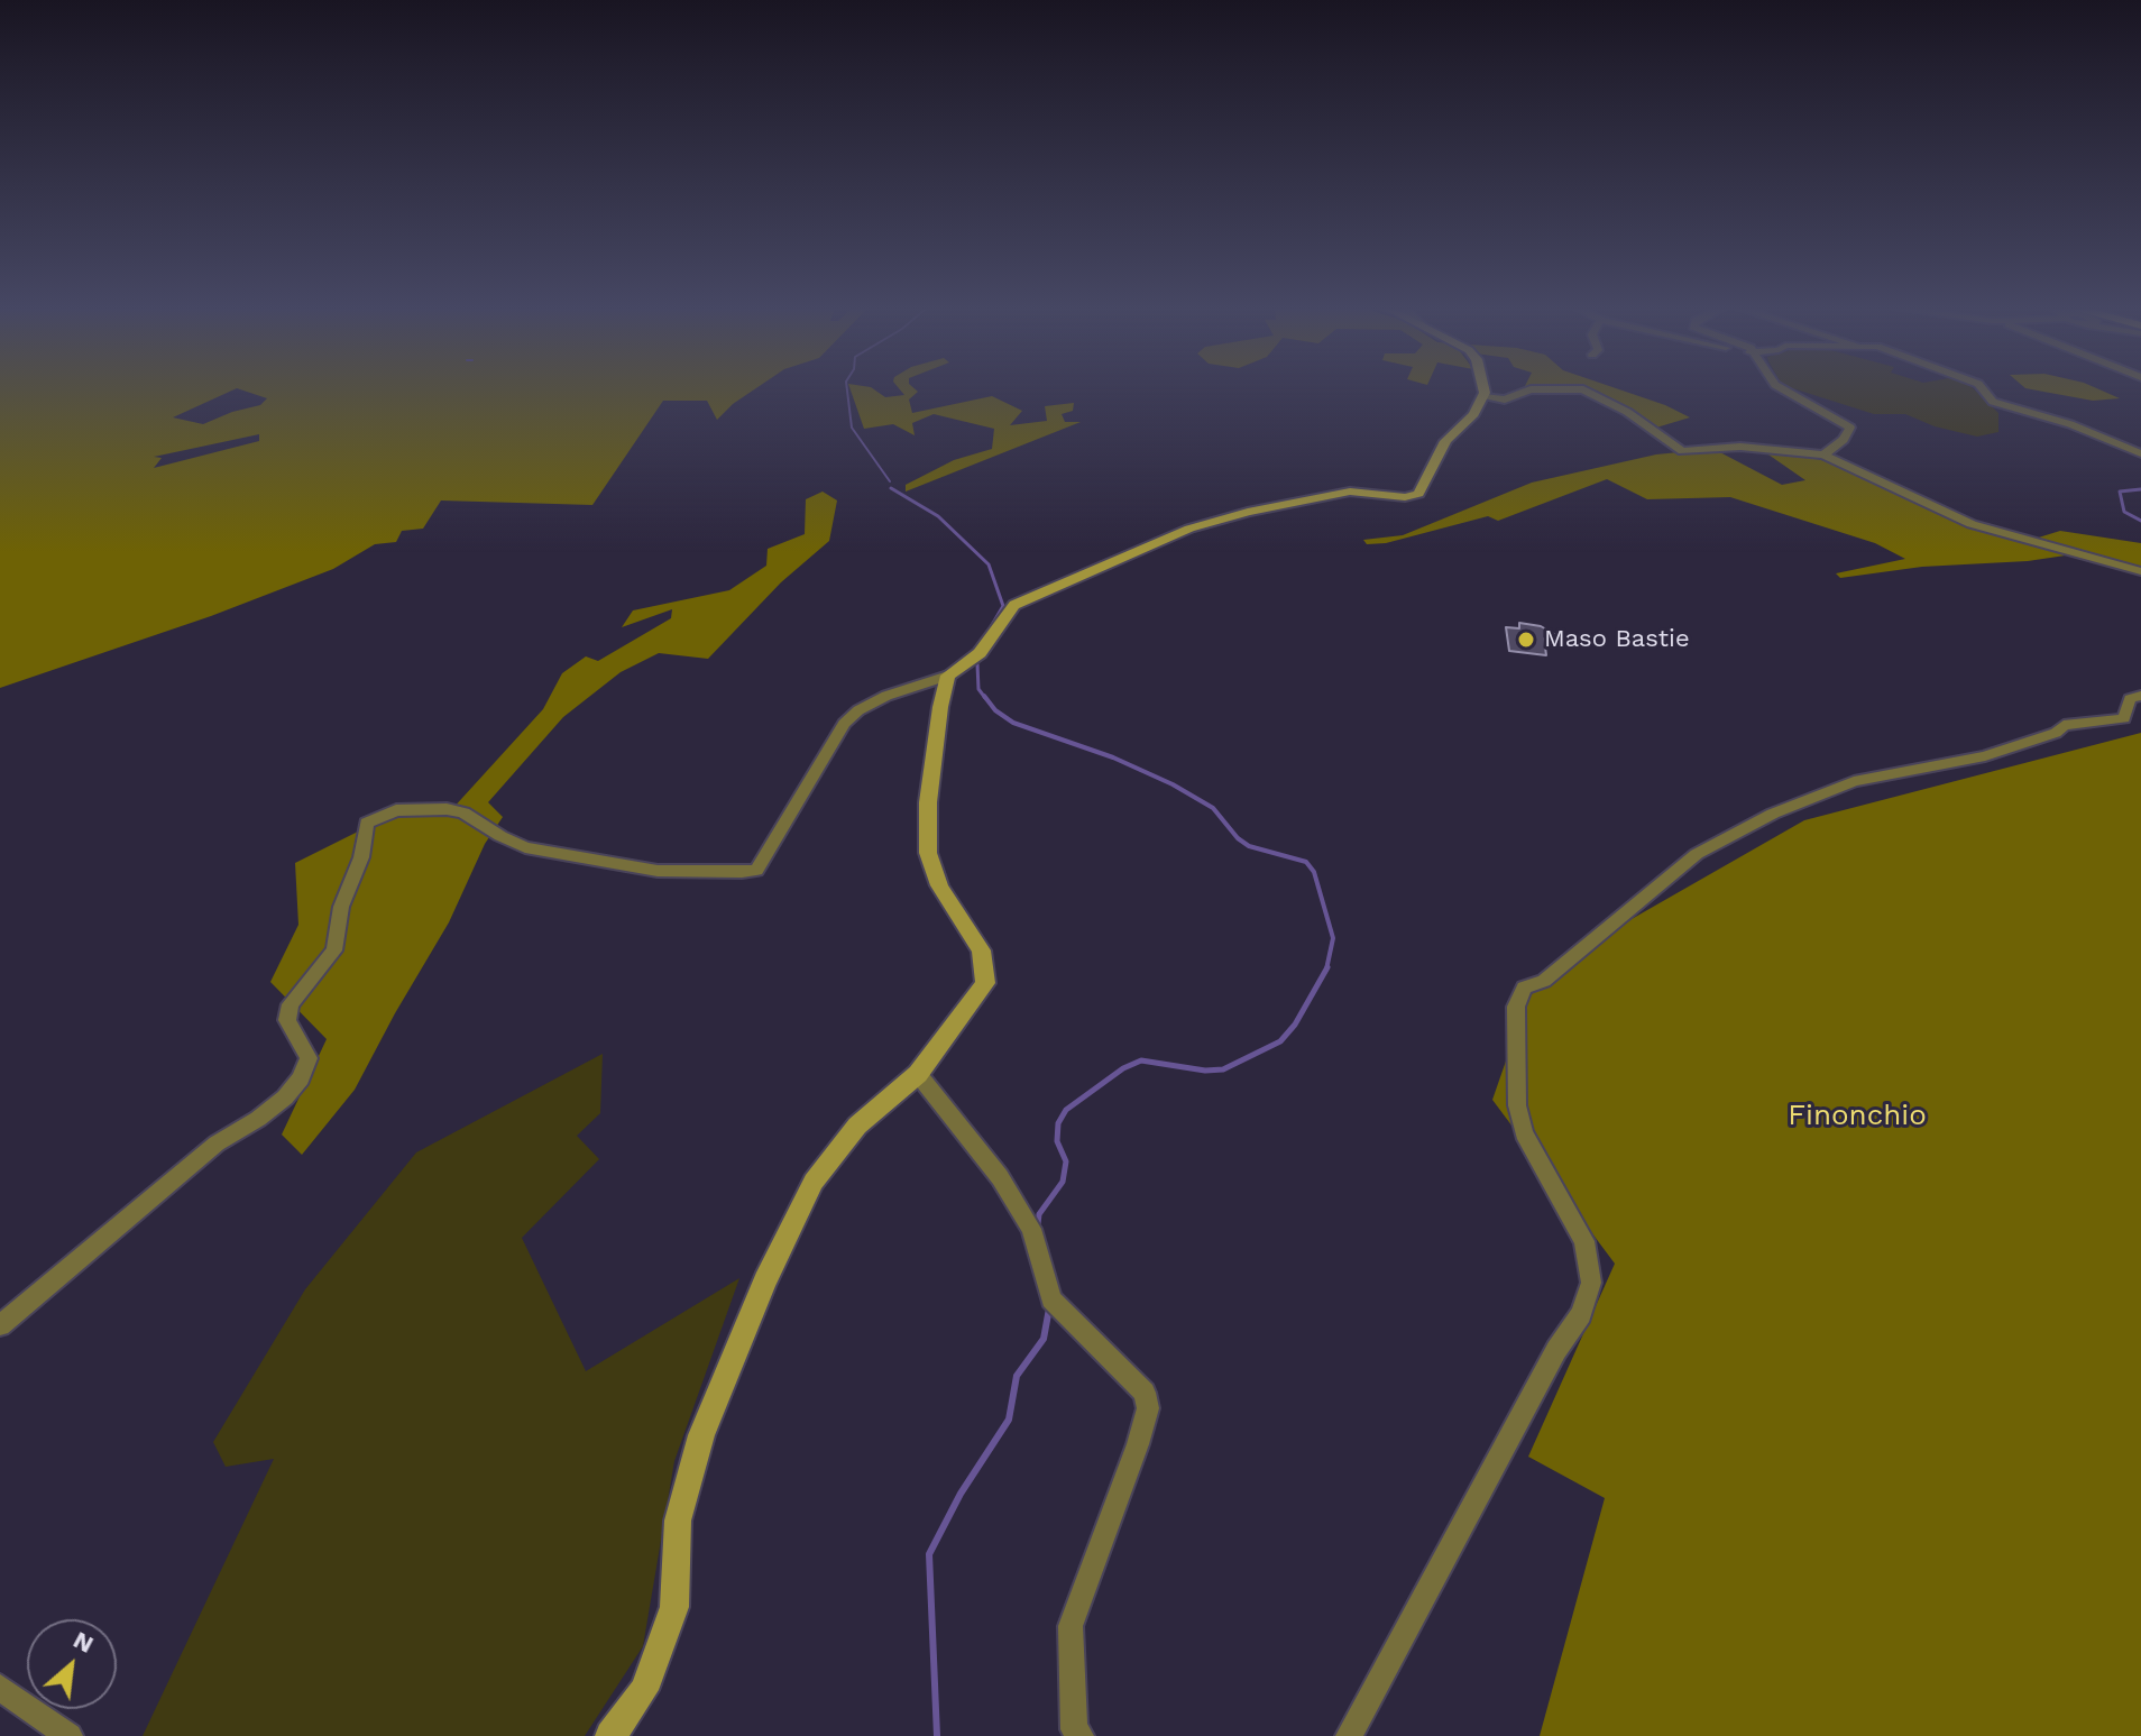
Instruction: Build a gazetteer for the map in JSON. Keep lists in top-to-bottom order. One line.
{"parks":["Finonchio"],"places":["Maso Bastie"],"north":"top right"}
